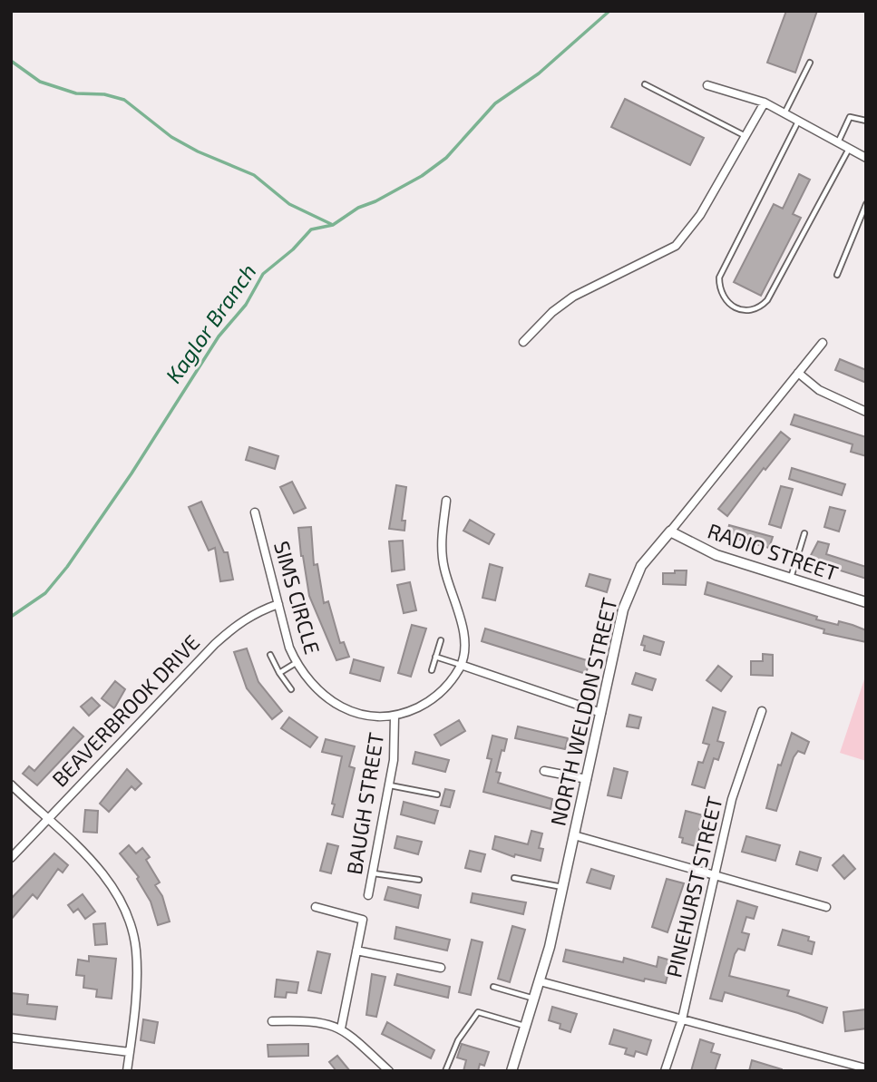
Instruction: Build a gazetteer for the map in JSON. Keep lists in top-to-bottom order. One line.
{"streets":{"street":["RADIO STREET","SIMS CIRCLE","BEAVERBROOK DRIVE","NORTH WELDON STREET","BAUGH STREET","PINEHURST STREET"]},"crossings":[["RADIO STREET","NORTH WELDON STREET"],["SIMS CIRCLE","BEAVERBROOK DRIVE"],["SIMS CIRCLE","BAUGH STREET"]],"water":["Kaglor Branch"]}
